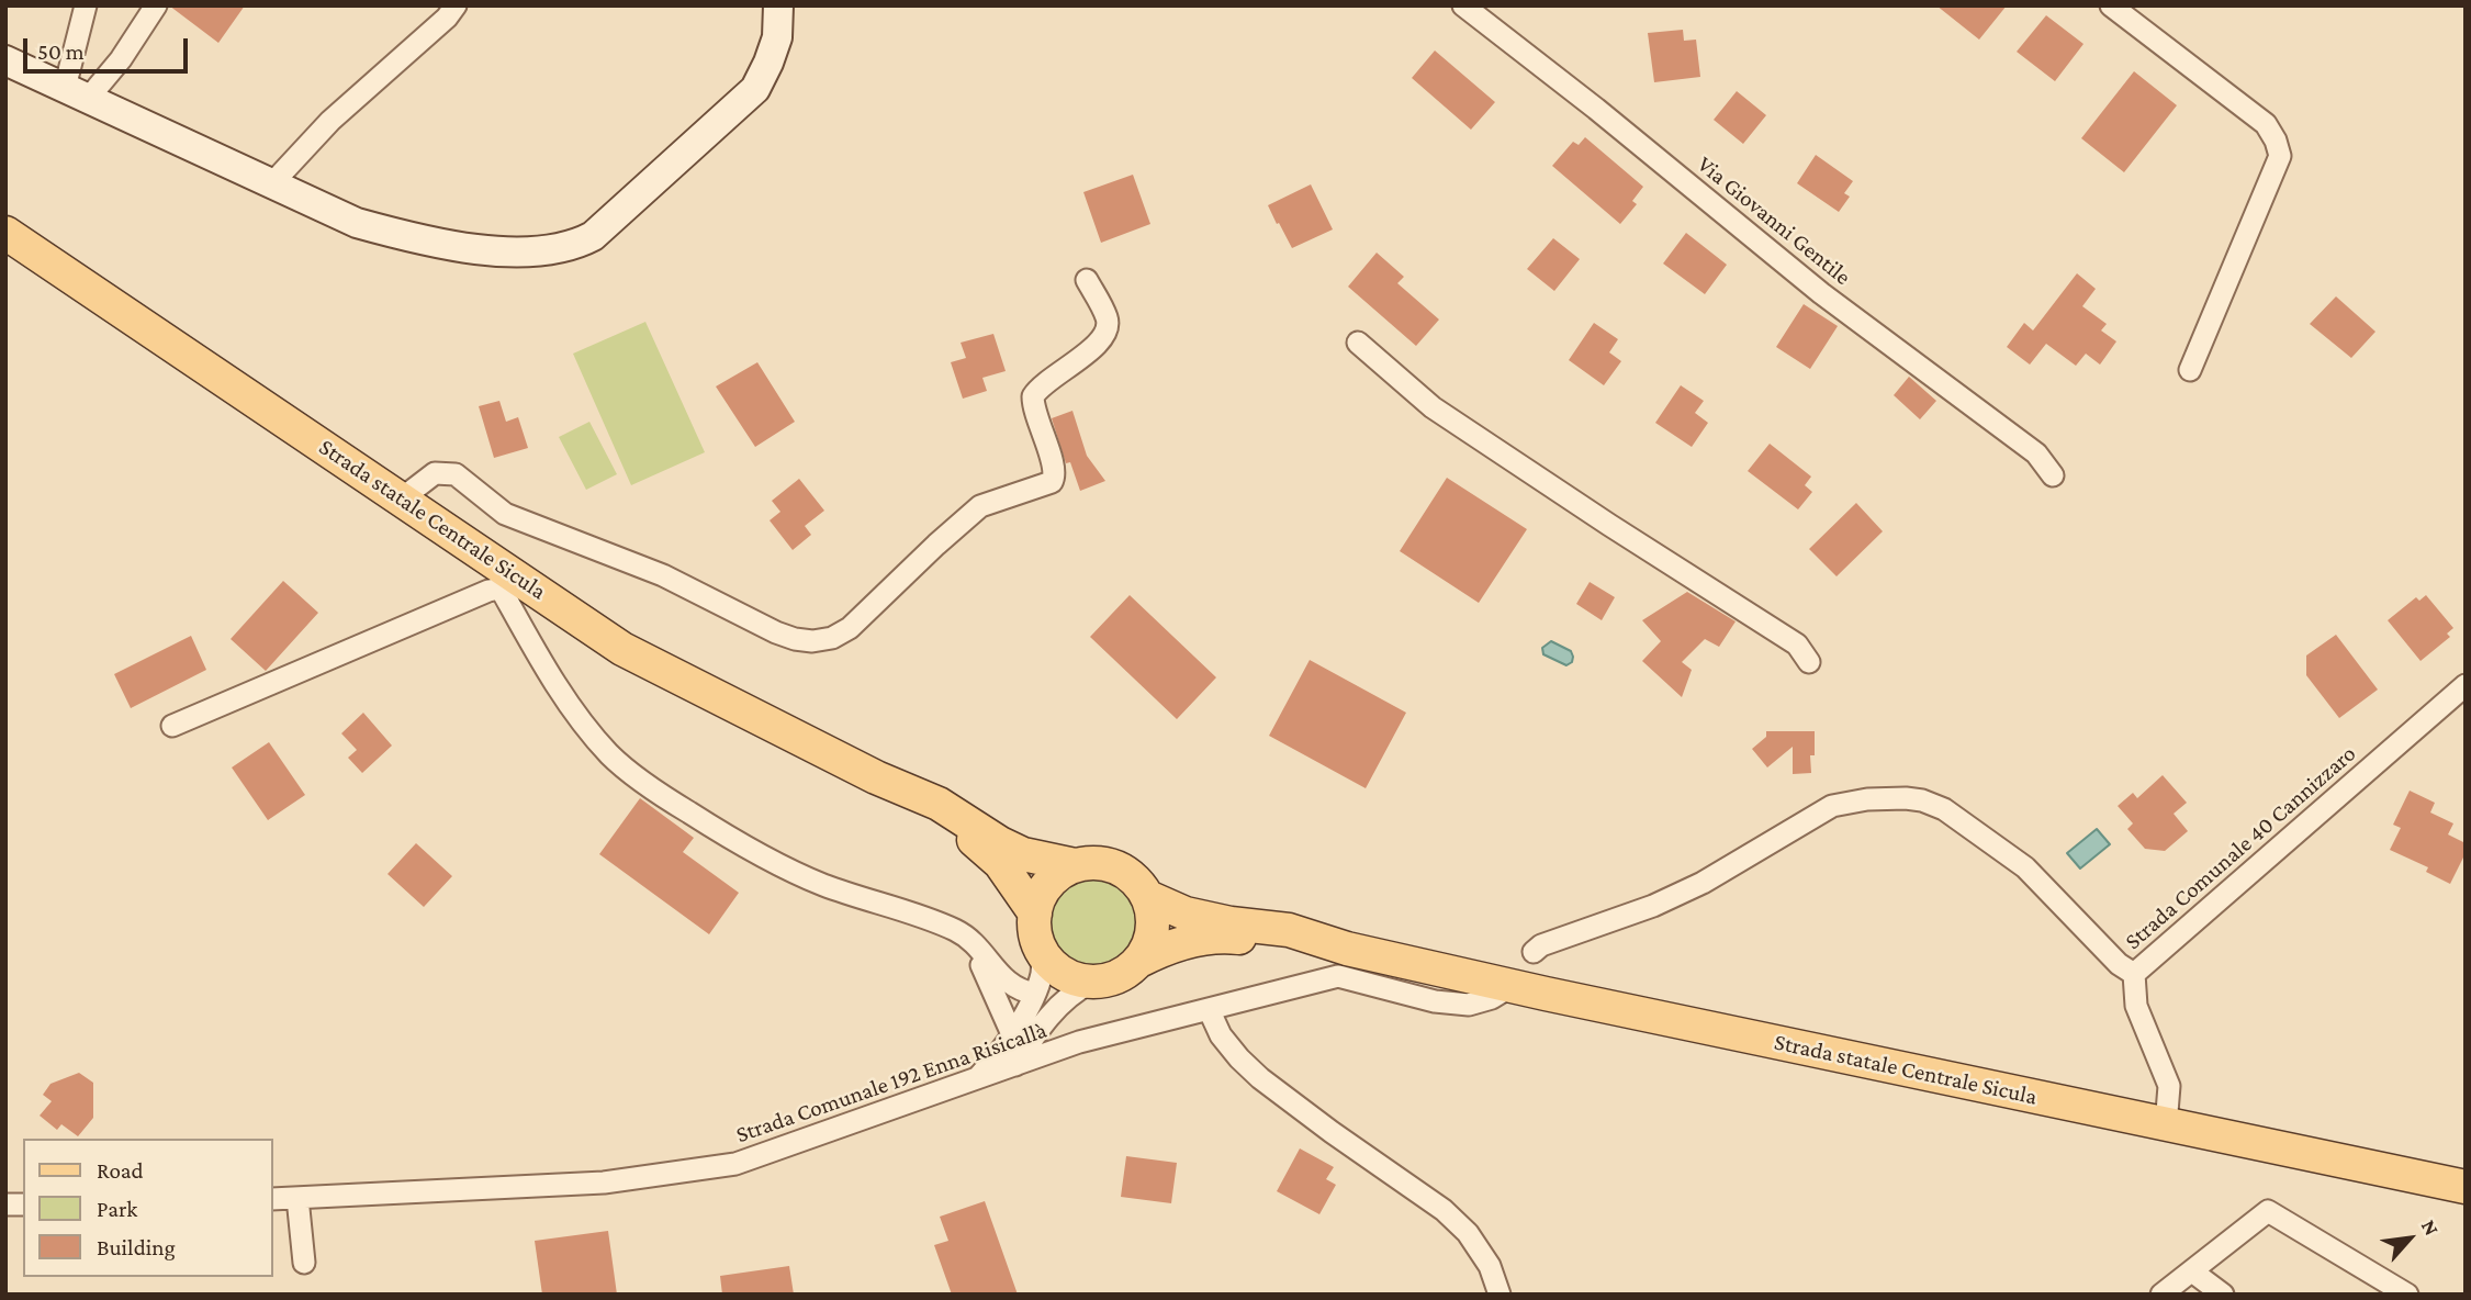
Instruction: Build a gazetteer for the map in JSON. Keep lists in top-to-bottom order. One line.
{"streets":{"main road":["Strada statale Centrale Sicula"],"street":["Via Giovanni Gentile","Strada Comunale 40 Cannizzaro","Strada Comunale 192 Enna Risicallà"]},"crossings":[["Strada statale Centrale Sicula","Strada Comunale 40 Cannizzaro"],["Strada statale Centrale Sicula","Strada Comunale 192 Enna Risicallà"]],"legend":["Road","Park","Building"],"scale_bar":"50 m","north":"top right"}
